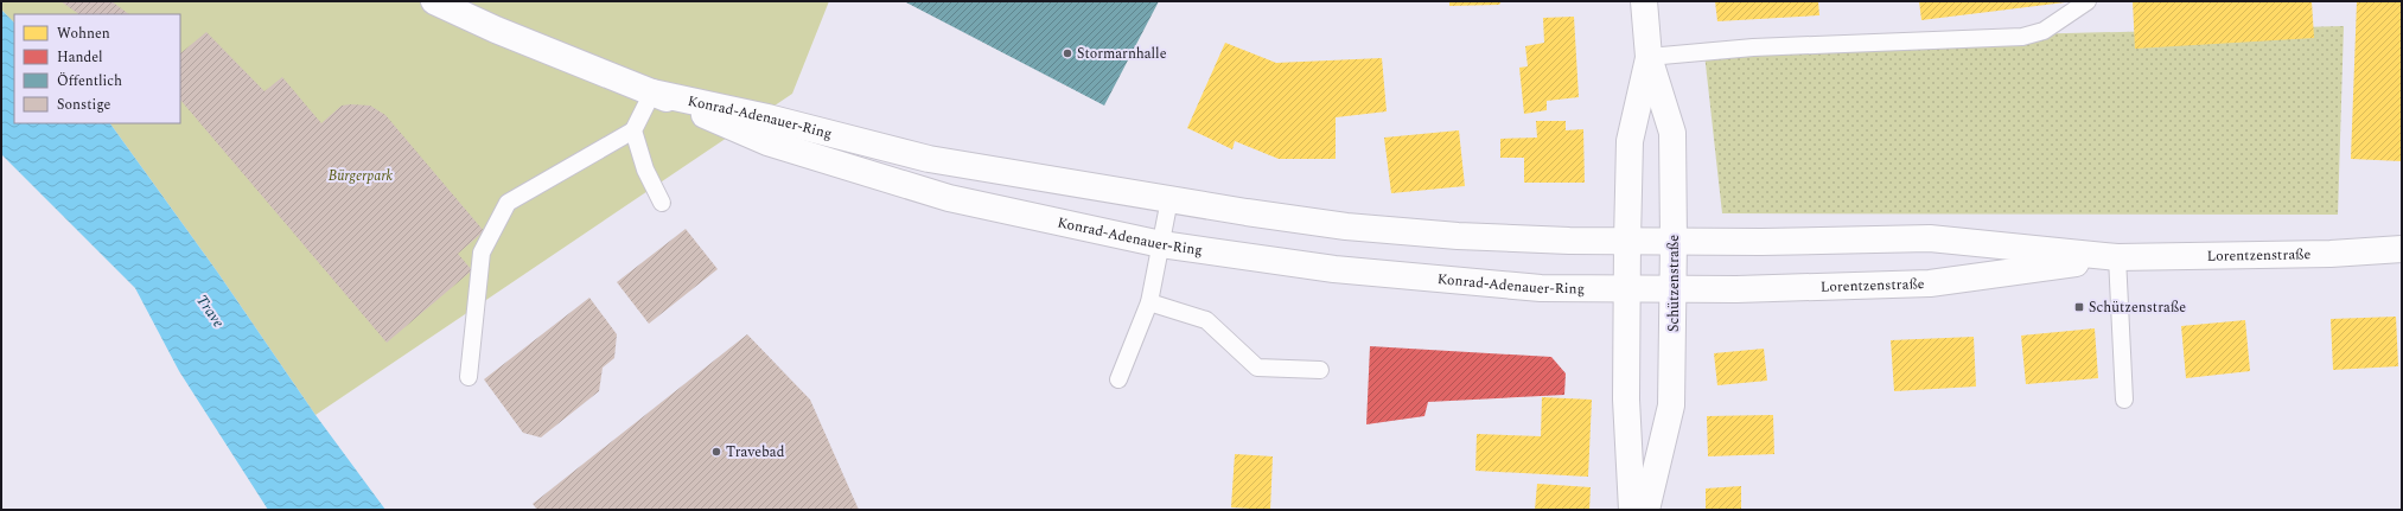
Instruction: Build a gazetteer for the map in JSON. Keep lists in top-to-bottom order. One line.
{"streets":{"main road":["Konrad-Adenauer-Ring","Lorentzenstraße","Schützenstraße"]},"crossings":[["Konrad-Adenauer-Ring","Lorentzenstraße"],["Konrad-Adenauer-Ring","Schützenstraße"],["Lorentzenstraße","Schützenstraße"]],"water":["Trave"],"parks":["Bürgerpark"],"places":{"other":["Stormarnhalle","Travebad"],"transit":["Schützenstraße"]},"legend":["Wohnen","Handel","Öffentlich","Sonstige"]}
